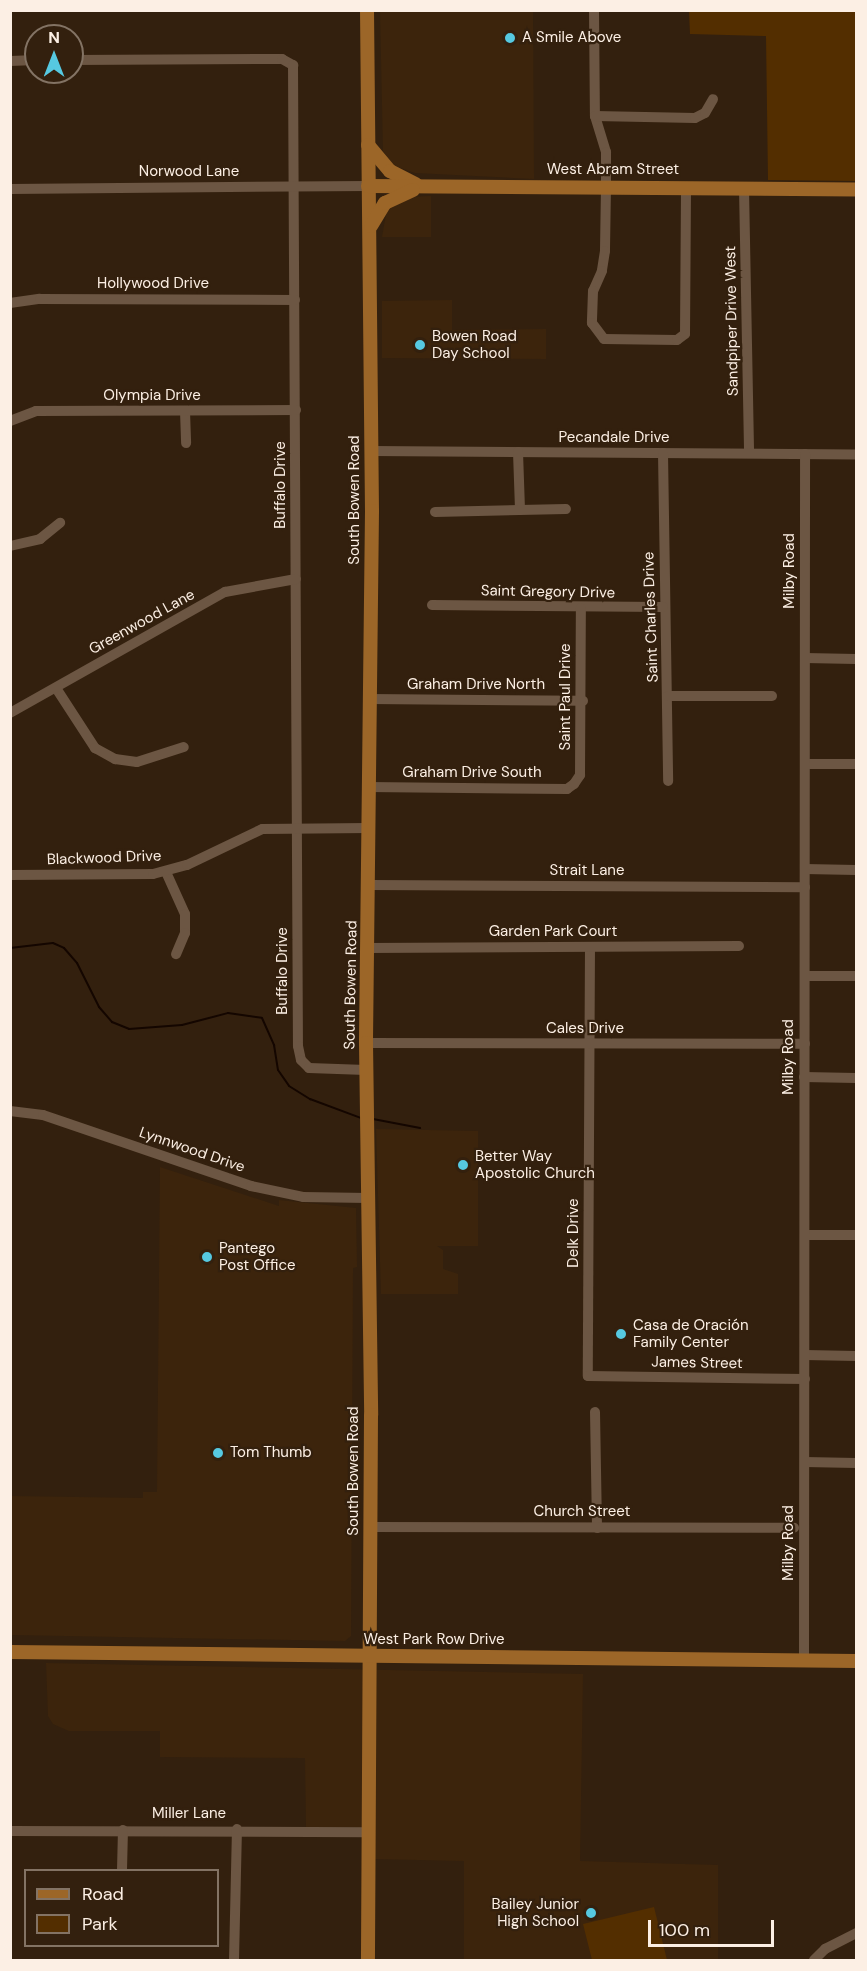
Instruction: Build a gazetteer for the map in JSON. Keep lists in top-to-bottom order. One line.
{"streets":{"main road":["West Abram Street","South Bowen Road","West Park Row Drive"],"street":["Norwood Lane","Hollywood Drive","Sandpiper Drive West","Olympia Drive","Pecandale Drive","Buffalo Drive","Milby Road","Saint Gregory Drive","Saint Charles Drive","Greenwood Lane","Graham Drive North","Saint Paul Drive","Graham Drive South","Blackwood Drive","Strait Lane","Garden Park Court","Cales Drive","Lynnwood Drive","Delk Drive","James Street","Church Street","Miller Lane"]},"crossings":[["West Abram Street","Norwood Lane"],["West Abram Street","Sandpiper Drive West"],["West Abram Street","South Bowen Road"],["Norwood Lane","Buffalo Drive"],["Norwood Lane","South Bowen Road"],["Hollywood Drive","Buffalo Drive"],["Sandpiper Drive West","Pecandale Drive"],["Olympia Drive","Buffalo Drive"],["Pecandale Drive","South Bowen Road"],["Pecandale Drive","Milby Road"],["Pecandale Drive","Saint Charles Drive"],["Buffalo Drive","South Bowen Road"],["Buffalo Drive","Greenwood Lane"],["Buffalo Drive","Blackwood Drive"],["South Bowen Road","Graham Drive North"],["South Bowen Road","Graham Drive South"],["South Bowen Road","Blackwood Drive"],["South Bowen Road","Strait Lane"],["South Bowen Road","Garden Park Court"],["South Bowen Road","Cales Drive"],["South Bowen Road","Lynnwood Drive"],["South Bowen Road","Church Street"],["South Bowen Road","West Park Row Drive"],["South Bowen Road","Miller Lane"],["Milby Road","Strait Lane"],["Milby Road","Cales Drive"],["Milby Road","James Street"],["Milby Road","West Park Row Drive"],["Saint Gregory Drive","Saint Charles Drive"],["Saint Gregory Drive","Saint Paul Drive"],["Graham Drive North","Saint Paul Drive"],["Saint Paul Drive","Graham Drive South"],["Garden Park Court","Delk Drive"],["Cales Drive","Delk Drive"],["Delk Drive","James Street"]],"places":["A Smile Above","Bowen Road Day School","Better Way Apostolic Church","Pantego Post Office","Casa de Oración Family Center","Tom Thumb","Bailey Junior High School"],"legend":["Road","Park"],"scale_bar":"100 m","north":"top"}
